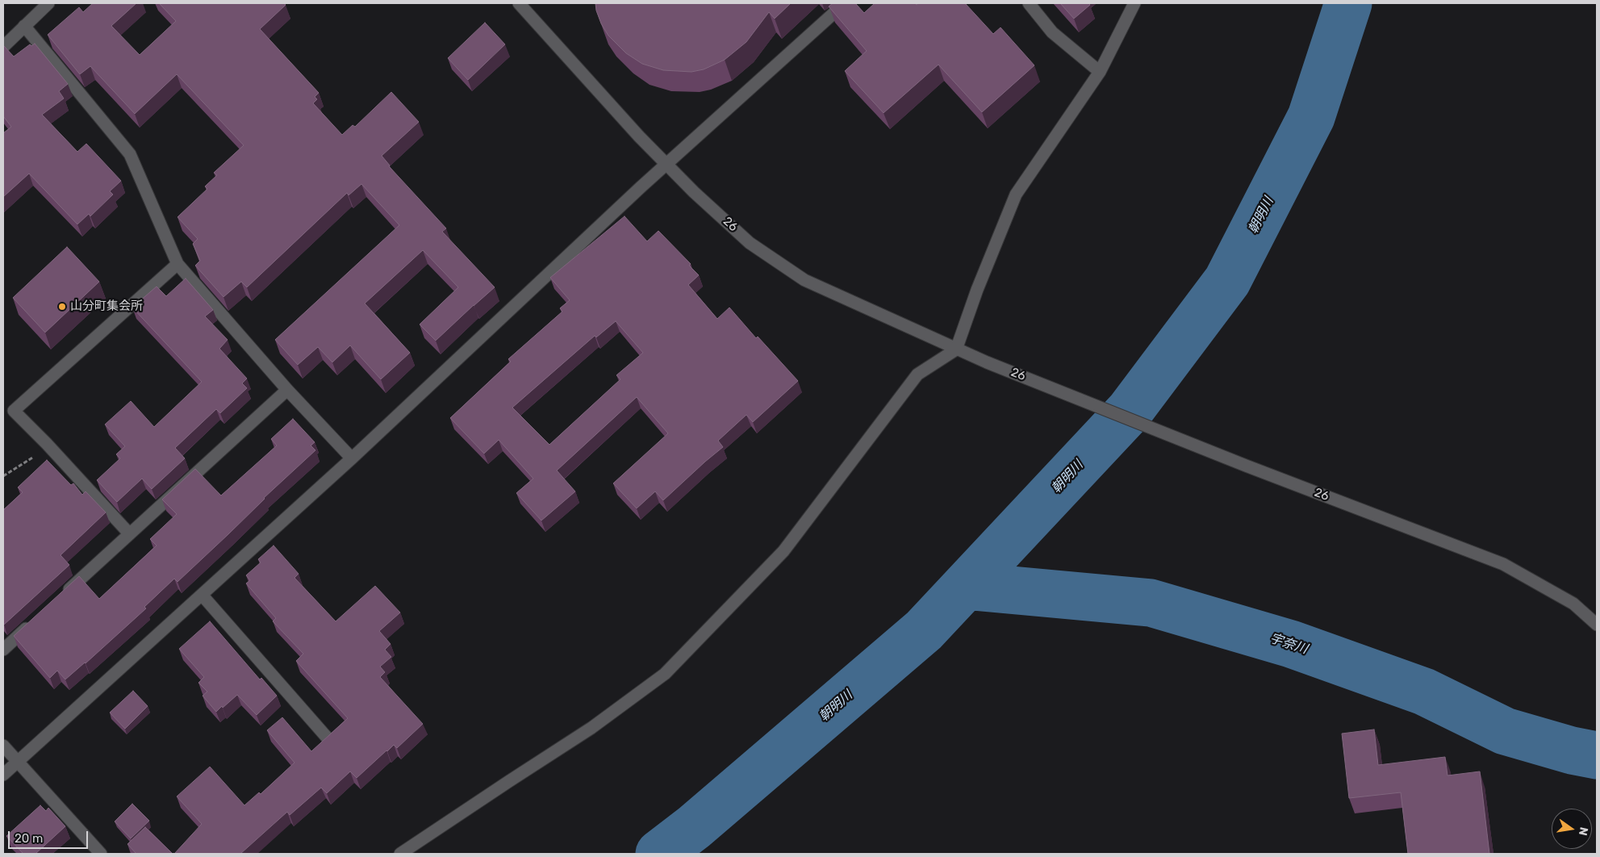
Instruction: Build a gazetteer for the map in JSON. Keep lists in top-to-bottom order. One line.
{"streets":{"street":["26"]},"water":["朝明川","宇奈川"],"places":["山分町集会所"],"scale_bar":"20 m","north":"right"}
